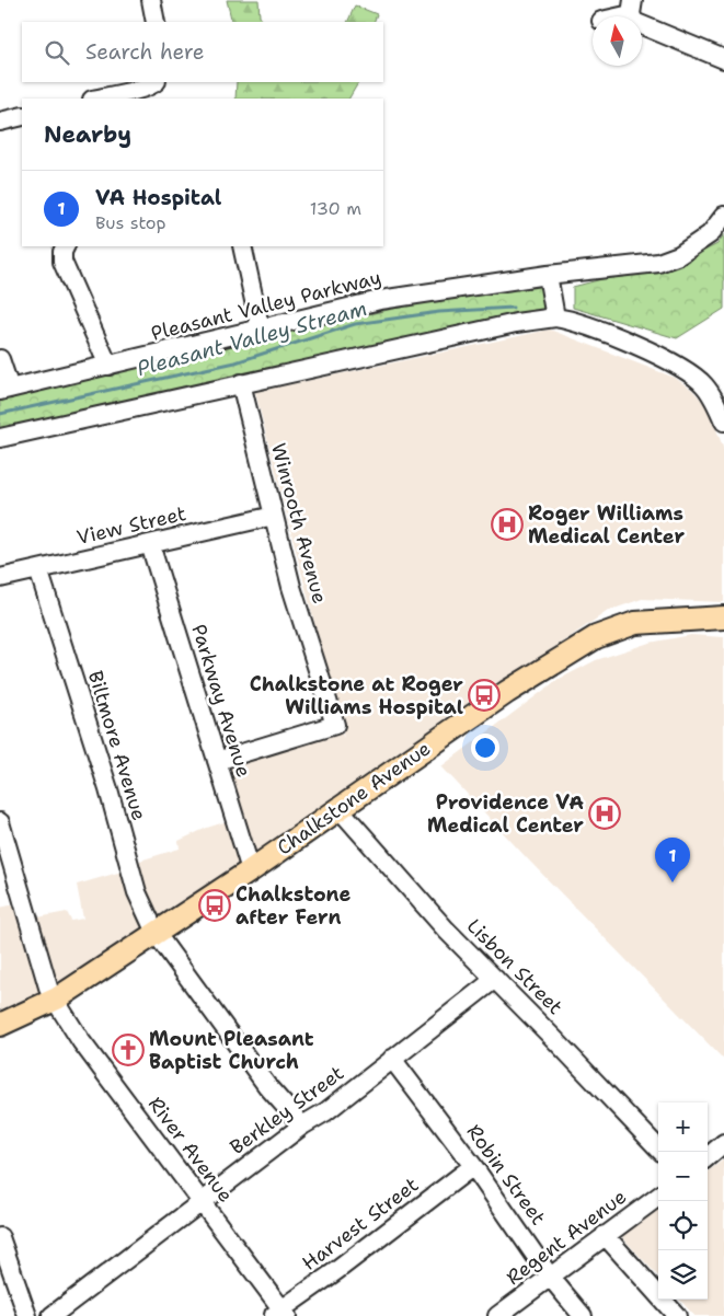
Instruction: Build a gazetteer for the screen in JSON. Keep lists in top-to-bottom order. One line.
{"streets":{"main road":["Chalkstone Avenue"],"street":["Pleasant Valley Parkway","Winrooth Avenue","View Street","Parkway Avenue","Biltmore Avenue","Lisbon Street","Berkley Street","River Avenue","Robin Street","Harvest Street","Regent Avenue"]},"crossings":[["Winrooth Avenue","View Street"],["Winrooth Avenue","Parkway Avenue"],["View Street","Parkway Avenue"],["View Street","Biltmore Avenue"],["Parkway Avenue","Chalkstone Avenue"],["Biltmore Avenue","Chalkstone Avenue"],["Biltmore Avenue","Berkley Street"],["Chalkstone Avenue","Lisbon Street"],["Chalkstone Avenue","River Avenue"],["Lisbon Street","Berkley Street"],["Berkley Street","River Avenue"],["Berkley Street","Robin Street"],["River Avenue","Harvest Street"],["Robin Street","Harvest Street"],["Robin Street","Regent Avenue"]],"water":["Pleasant Valley Stream"],"places":{"hospital":["Roger Williams Medical Center","Providence VA Medical Center"],"bus stop":["Chalkstone at Roger Williams Hospital","Chalkstone after Fern"],"church":["Mount Pleasant Baptist Church"]},"north":"top","page":{"search":"Search here","heading":"Nearby","list":[{"mark":"1","name":"VA Hospital","note":"Bus stop","value":"130 m"}],"pins":"1","map_buttons":["+","−"]}}
